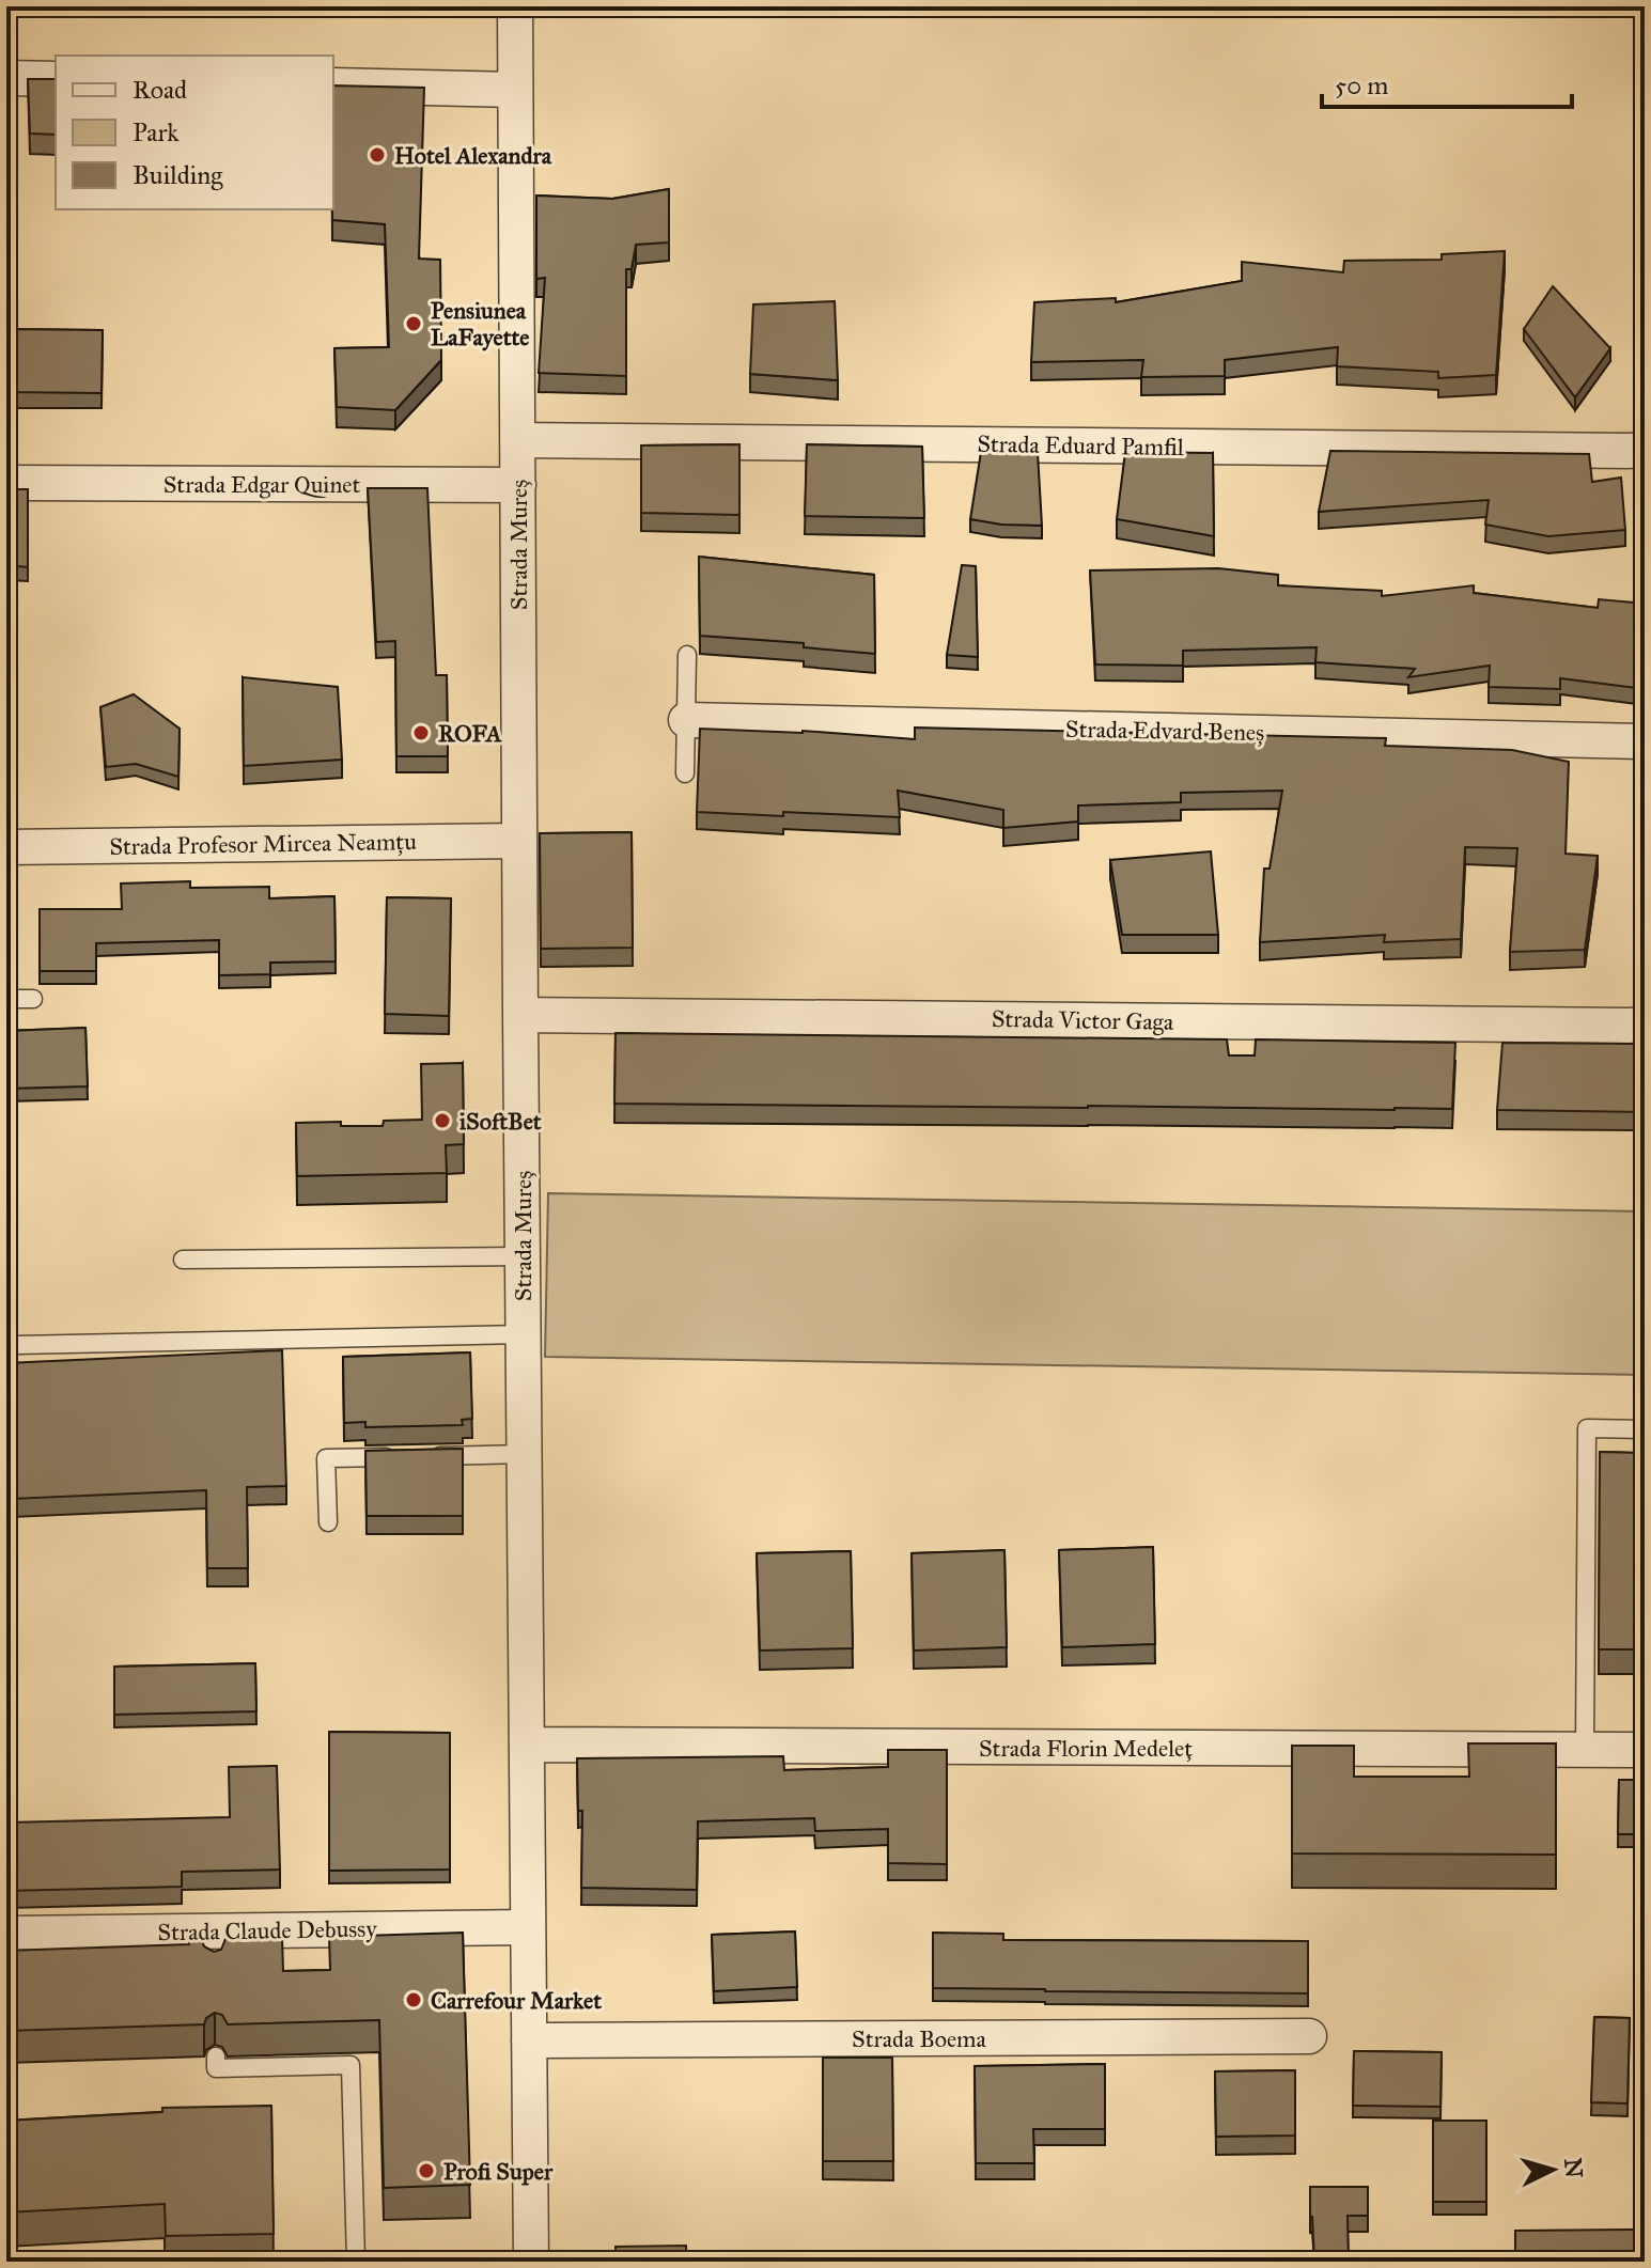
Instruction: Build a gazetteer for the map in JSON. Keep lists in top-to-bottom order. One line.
{"streets":{"street":["Strada Eduard Pamfil","Strada Edgar Quinet","Strada Mureș","Strada Edvard Beneș","Strada Profesor Mircea Neamțu","Strada Victor Gaga","Strada Florin Medeleț","Strada Claude Debussy","Strada Boema"]},"crossings":[["Strada Eduard Pamfil","Strada Mureș"],["Strada Edgar Quinet","Strada Mureș"],["Strada Mureș","Strada Profesor Mircea Neamțu"],["Strada Mureș","Strada Victor Gaga"],["Strada Mureș","Strada Florin Medeleț"],["Strada Mureș","Strada Claude Debussy"],["Strada Mureș","Strada Boema"]],"places":["Hotel Alexandra","Pensiunea LaFayette","ROFA","iSoftBet","Carrefour Market","Profi Super"],"legend":["Road","Park","Building"],"scale_bar":"50 m","north":"right"}
